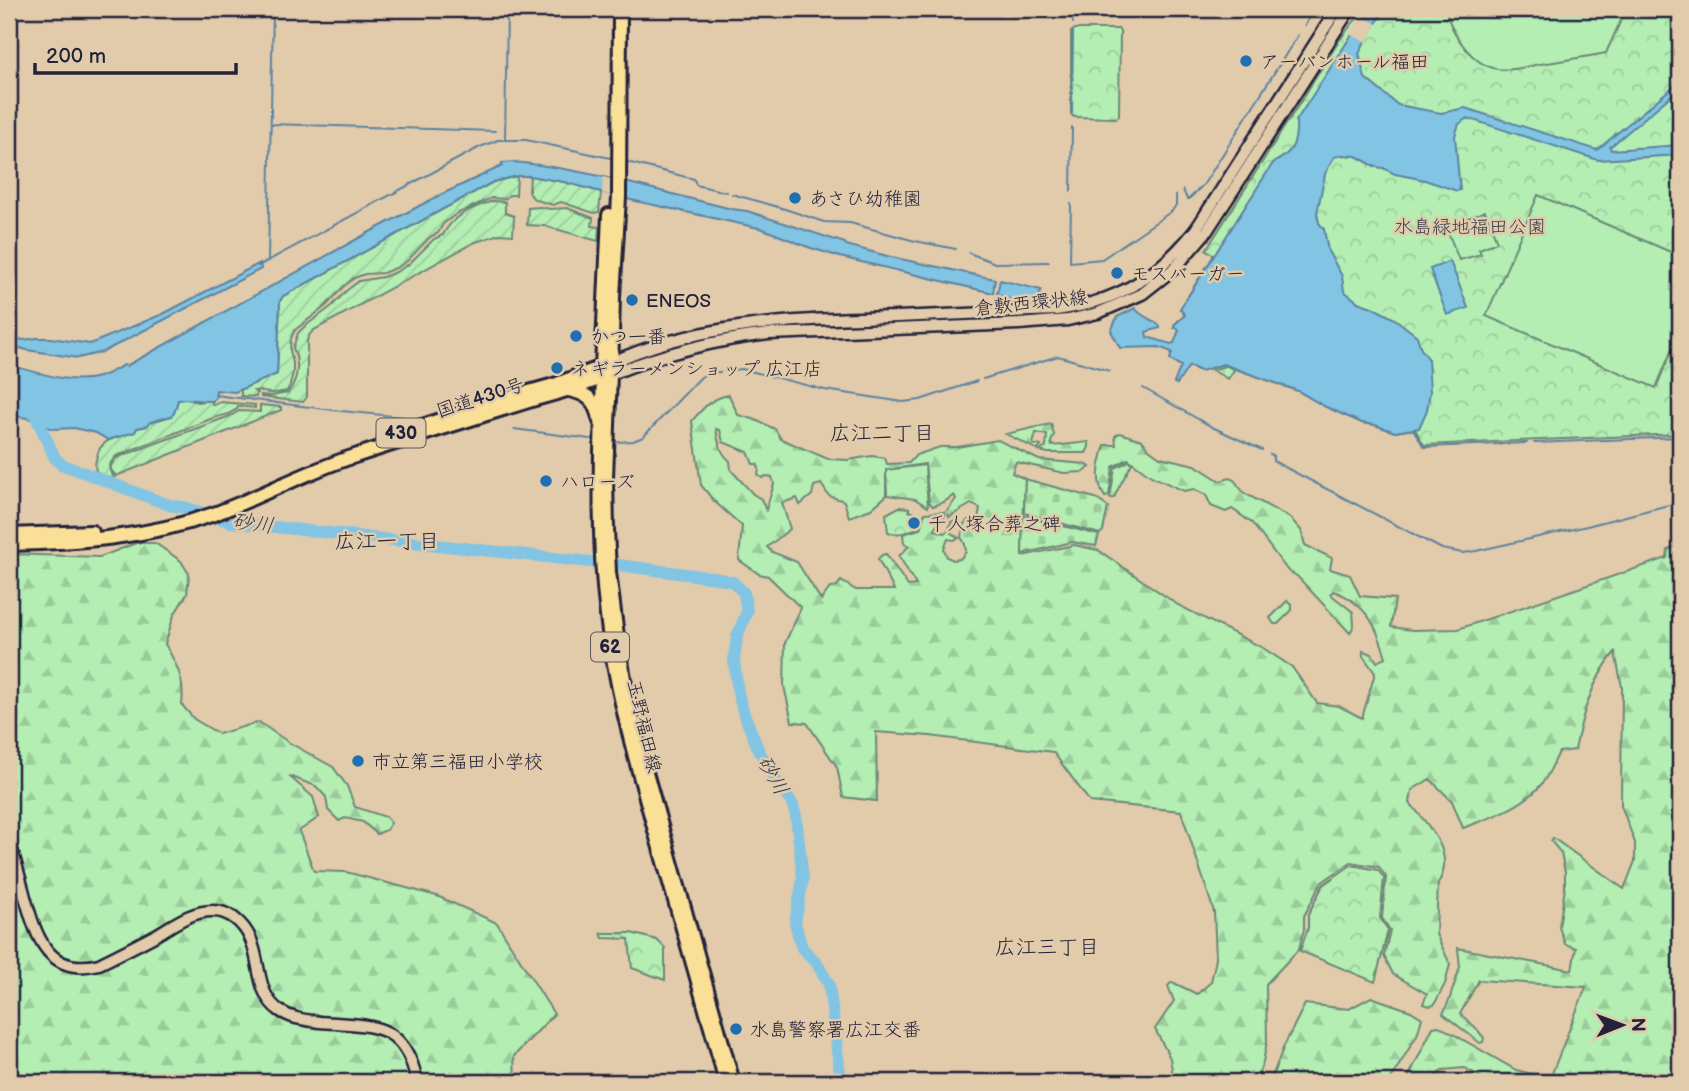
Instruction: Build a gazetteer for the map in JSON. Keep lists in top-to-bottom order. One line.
{"streets":{"highway":["国道430号","430"],"main road":["倉敷西環状線","62","玉野福田線"]},"crossings":[["倉敷西環状線","国道430号"],["倉敷西環状線","玉野福田線"],["国道430号","玉野福田線"]],"districts":["広江二丁目","広江一丁目","広江三丁目"],"water":["砂川"],"parks":["水島緑地福田公園"],"places":["アーバンホール福田","あさひ幼稚園","モスバーガー","ENEOS","かつ一番","ネギラーメンショップ 広江店","ハローズ","千人塚合葬之碑","市立第三福田小学校","水島警察署広江交番"],"scale_bar":"200 m","north":"right"}
